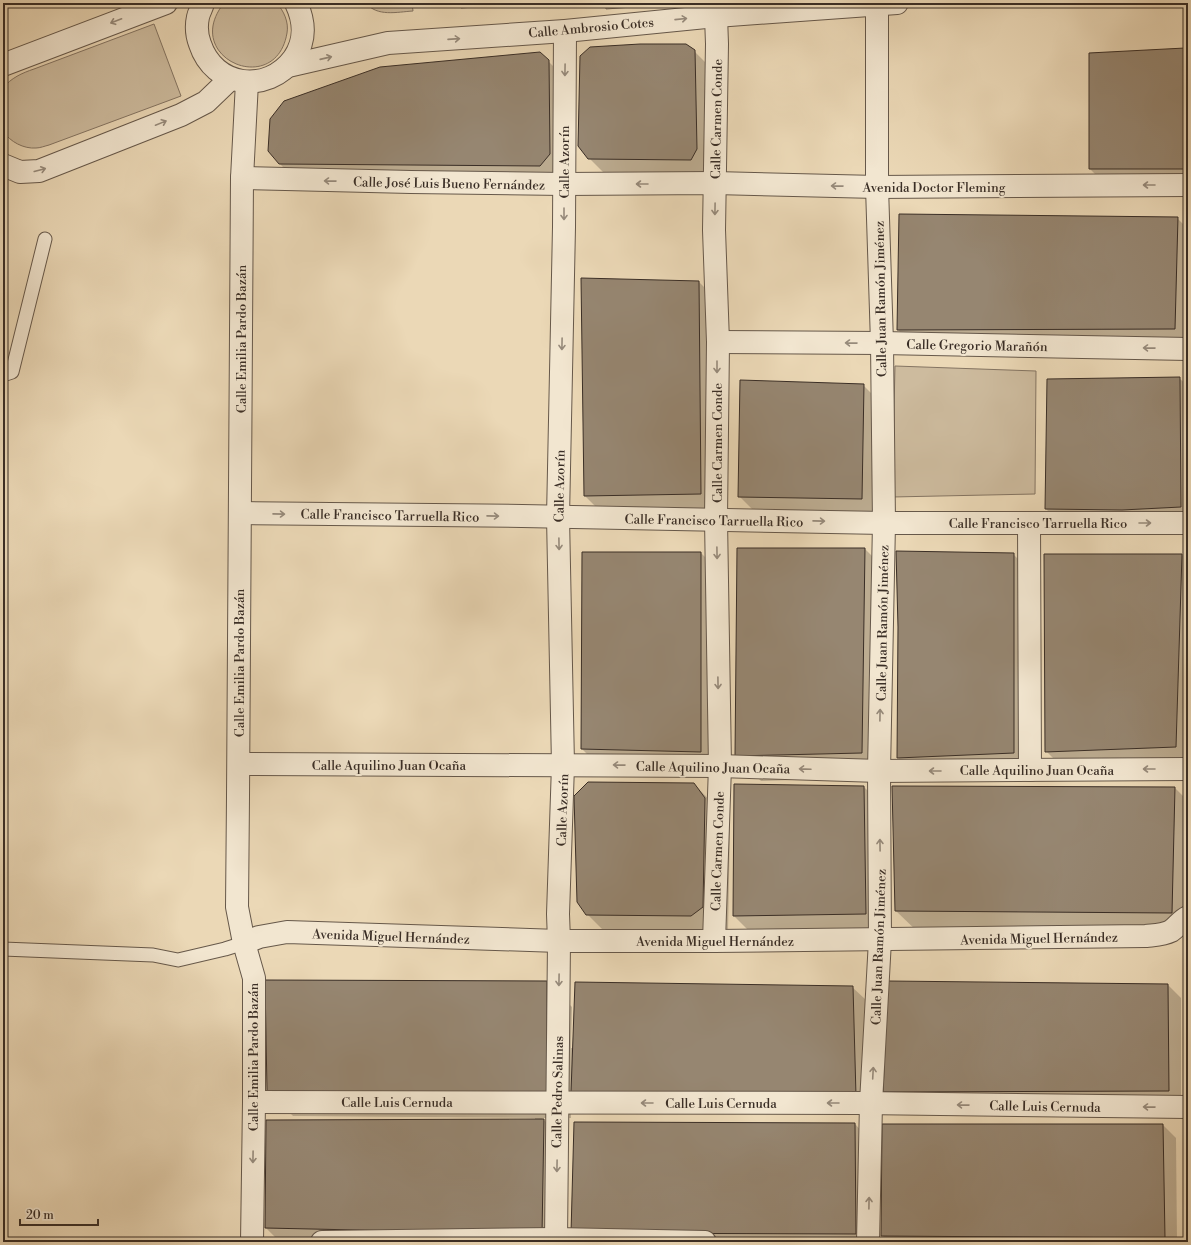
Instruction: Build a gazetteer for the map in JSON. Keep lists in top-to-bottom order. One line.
{"streets":{"street":["Calle Ambrosio Cotes","Calle Carmen Conde","Calle Azorín","Calle José Luis Bueno Fernández","Avenida Doctor Fleming","Calle Juan Ramón Jiménez","Calle Emilia Pardo Bazán","Calle Gregorio Marañón","Calle Francisco Tarruella Rico","Calle Aquilino Juan Ocaña","Avenida Miguel Hernández","Calle Pedro Salinas","Calle Luis Cernuda"]},"crossings":[["Calle Ambrosio Cotes","Calle Carmen Conde"],["Calle Ambrosio Cotes","Calle Azorín"],["Calle Ambrosio Cotes","Calle Juan Ramón Jiménez"],["Calle Carmen Conde","Avenida Doctor Fleming"],["Calle Carmen Conde","Calle Gregorio Marañón"],["Calle Carmen Conde","Calle Francisco Tarruella Rico"],["Calle Carmen Conde","Calle Aquilino Juan Ocaña"],["Calle Carmen Conde","Avenida Miguel Hernández"],["Calle Azorín","Calle José Luis Bueno Fernández"],["Calle Azorín","Calle Francisco Tarruella Rico"],["Calle Azorín","Calle Aquilino Juan Ocaña"],["Calle Azorín","Avenida Miguel Hernández"],["Calle Azorín","Calle Pedro Salinas"],["Calle José Luis Bueno Fernández","Avenida Doctor Fleming"],["Calle José Luis Bueno Fernández","Calle Emilia Pardo Bazán"],["Avenida Doctor Fleming","Calle Juan Ramón Jiménez"],["Calle Juan Ramón Jiménez","Calle Gregorio Marañón"],["Calle Juan Ramón Jiménez","Calle Francisco Tarruella Rico"],["Calle Juan Ramón Jiménez","Calle Aquilino Juan Ocaña"],["Calle Juan Ramón Jiménez","Avenida Miguel Hernández"],["Calle Juan Ramón Jiménez","Calle Luis Cernuda"],["Calle Emilia Pardo Bazán","Calle Francisco Tarruella Rico"],["Calle Emilia Pardo Bazán","Calle Aquilino Juan Ocaña"],["Calle Emilia Pardo Bazán","Avenida Miguel Hernández"],["Calle Emilia Pardo Bazán","Calle Luis Cernuda"],["Avenida Miguel Hernández","Calle Pedro Salinas"],["Calle Pedro Salinas","Calle Luis Cernuda"]],"one_way":["Calle Ambrosio Cotes","Calle Carmen Conde","Calle Azorín","Calle José Luis Bueno Fernández","Avenida Doctor Fleming","Calle Gregorio Marañón","Calle Francisco Tarruella Rico","Calle Aquilino Juan Ocaña","Calle Pedro Salinas","Calle Luis Cernuda"],"scale_bar":"20 m"}
